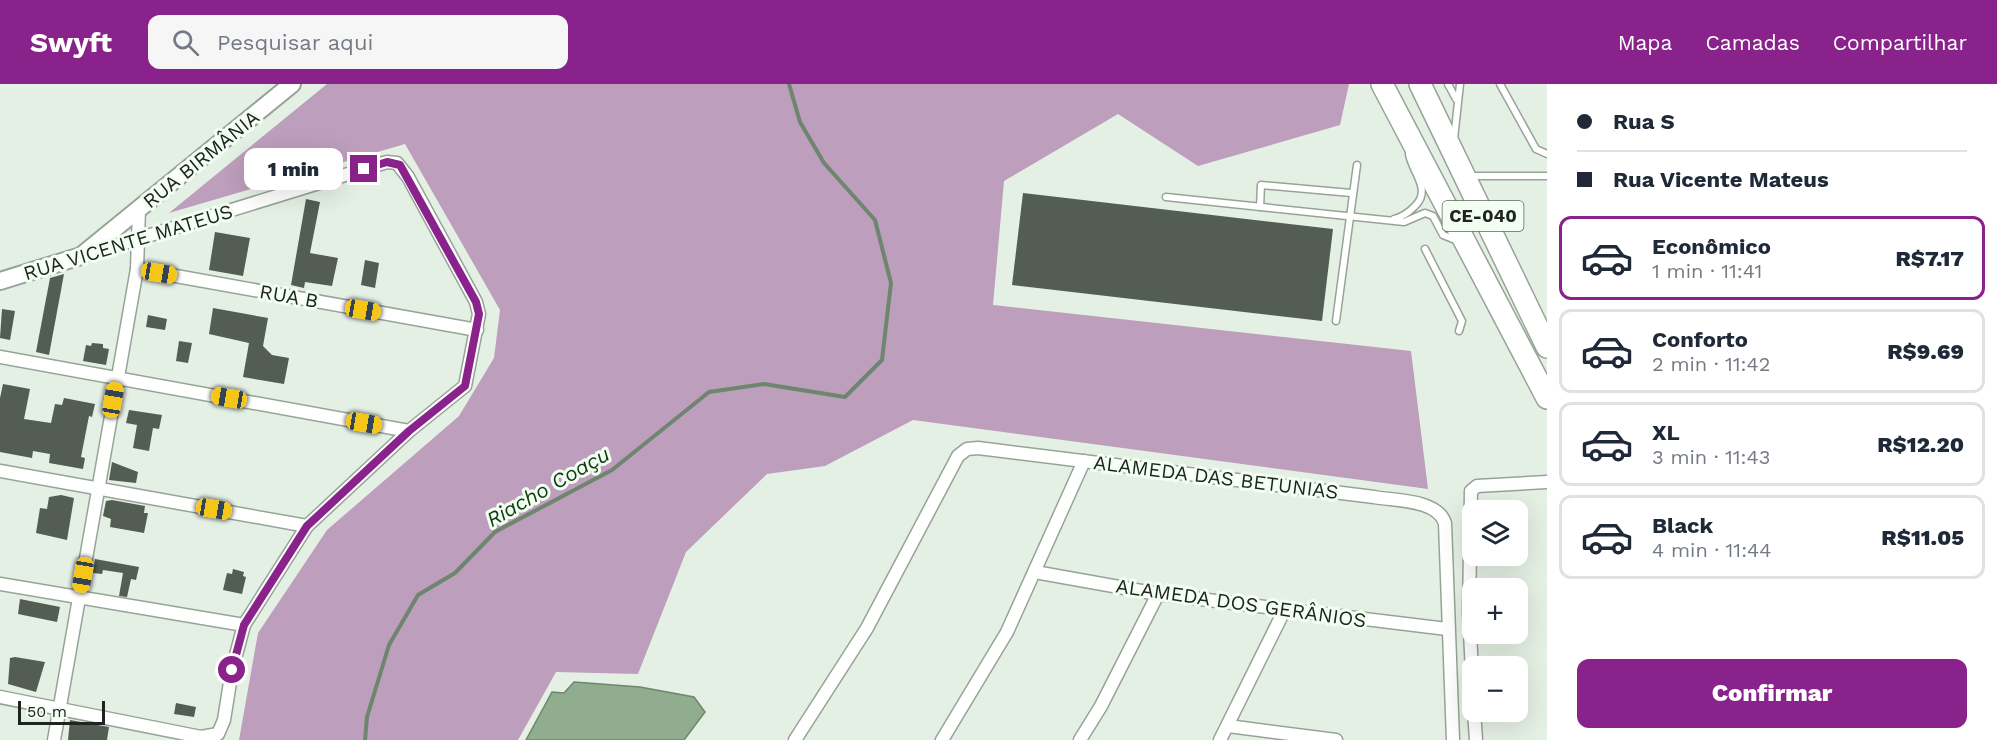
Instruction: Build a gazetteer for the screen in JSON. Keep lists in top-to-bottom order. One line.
{"streets":{"highway":["CE-040"],"street":["RUA BIRMÂNIA","RUA VICENTE MATEUS","RUA B","ALAMEDA DAS BETUNIAS","ALAMEDA DOS GERÂNIOS"]},"crossings":[["RUA BIRMÂNIA","RUA VICENTE MATEUS"],["RUA VICENTE MATEUS","RUA B"],["ALAMEDA DAS BETUNIAS","ALAMEDA DOS GERÂNIOS"]],"water":["Riacho Coaçu"],"scale_bar":"50 m","page":{"header":"Swyft","search":"Pesquisar aqui","nav":["Mapa","Camadas","Compartilhar"],"banner":["Rua S","Rua Vicente Mateus"],"bubble":"1 min","list":[{"name":"Econômico","note":"1 min · 11:41","value":"R$7.17"},{"name":"Conforto","note":"2 min · 11:42","value":"R$9.69"},{"name":"XL","note":"3 min · 11:43","value":"R$12.20"},{"name":"Black","note":"4 min · 11:44","value":"R$11.05"}],"map_buttons":["+","−"],"buttons":"Confirmar","scale":"50 m"}}
